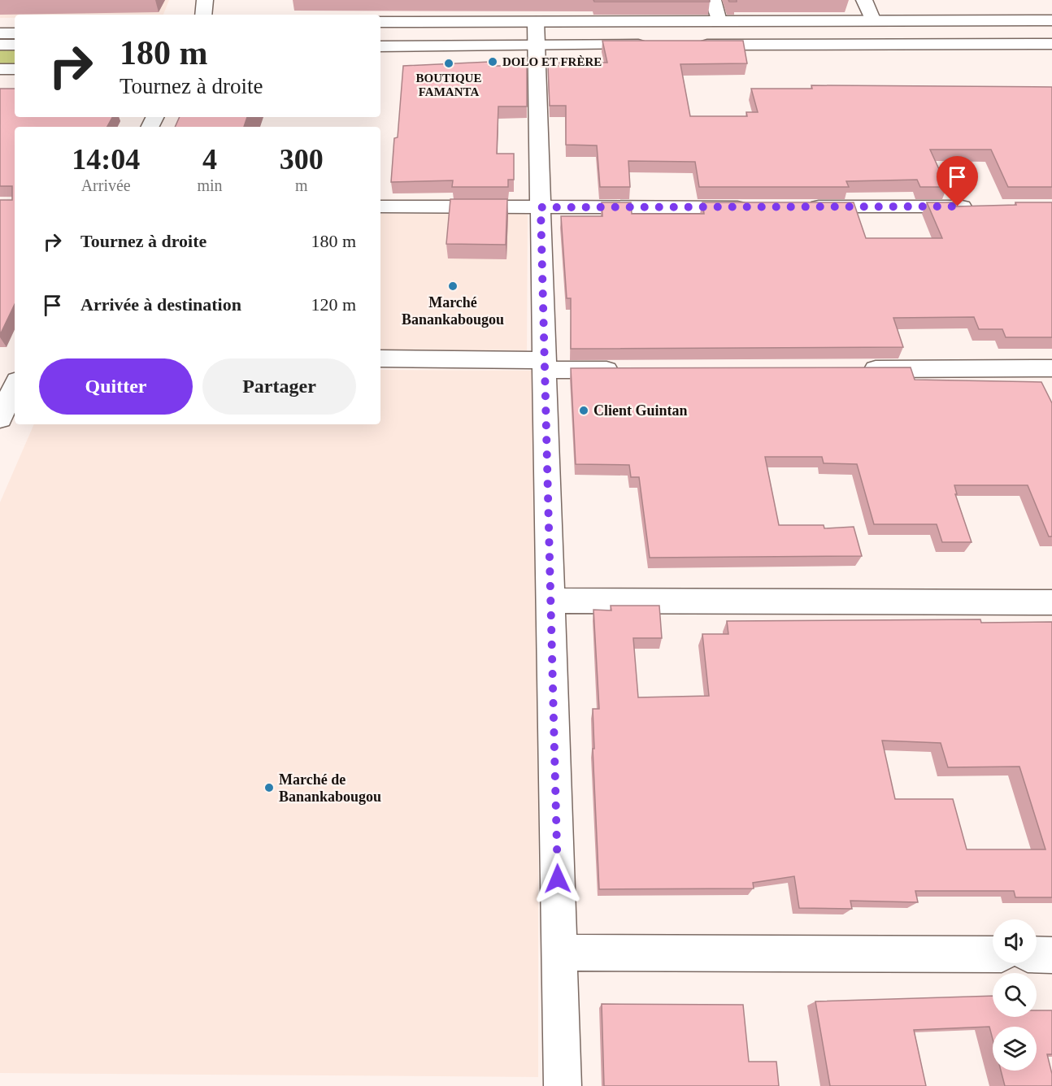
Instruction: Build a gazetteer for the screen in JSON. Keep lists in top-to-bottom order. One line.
{"places":["DOLO ET FRÈRE","BOUTIQUE FAMANTA","Marché Banankabougou","Client Guintan","Marché de Banankabougou"],"page":{"turn":["180 m","Tournez à droite"],"eta":["14:04","Arrivée","4","min","300","m"],"list":[{"name":"Tournez à droite","value":"180 m"},{"name":"Arrivée à destination","value":"120 m"}],"buttons":["Quitter","Partager"]}}
